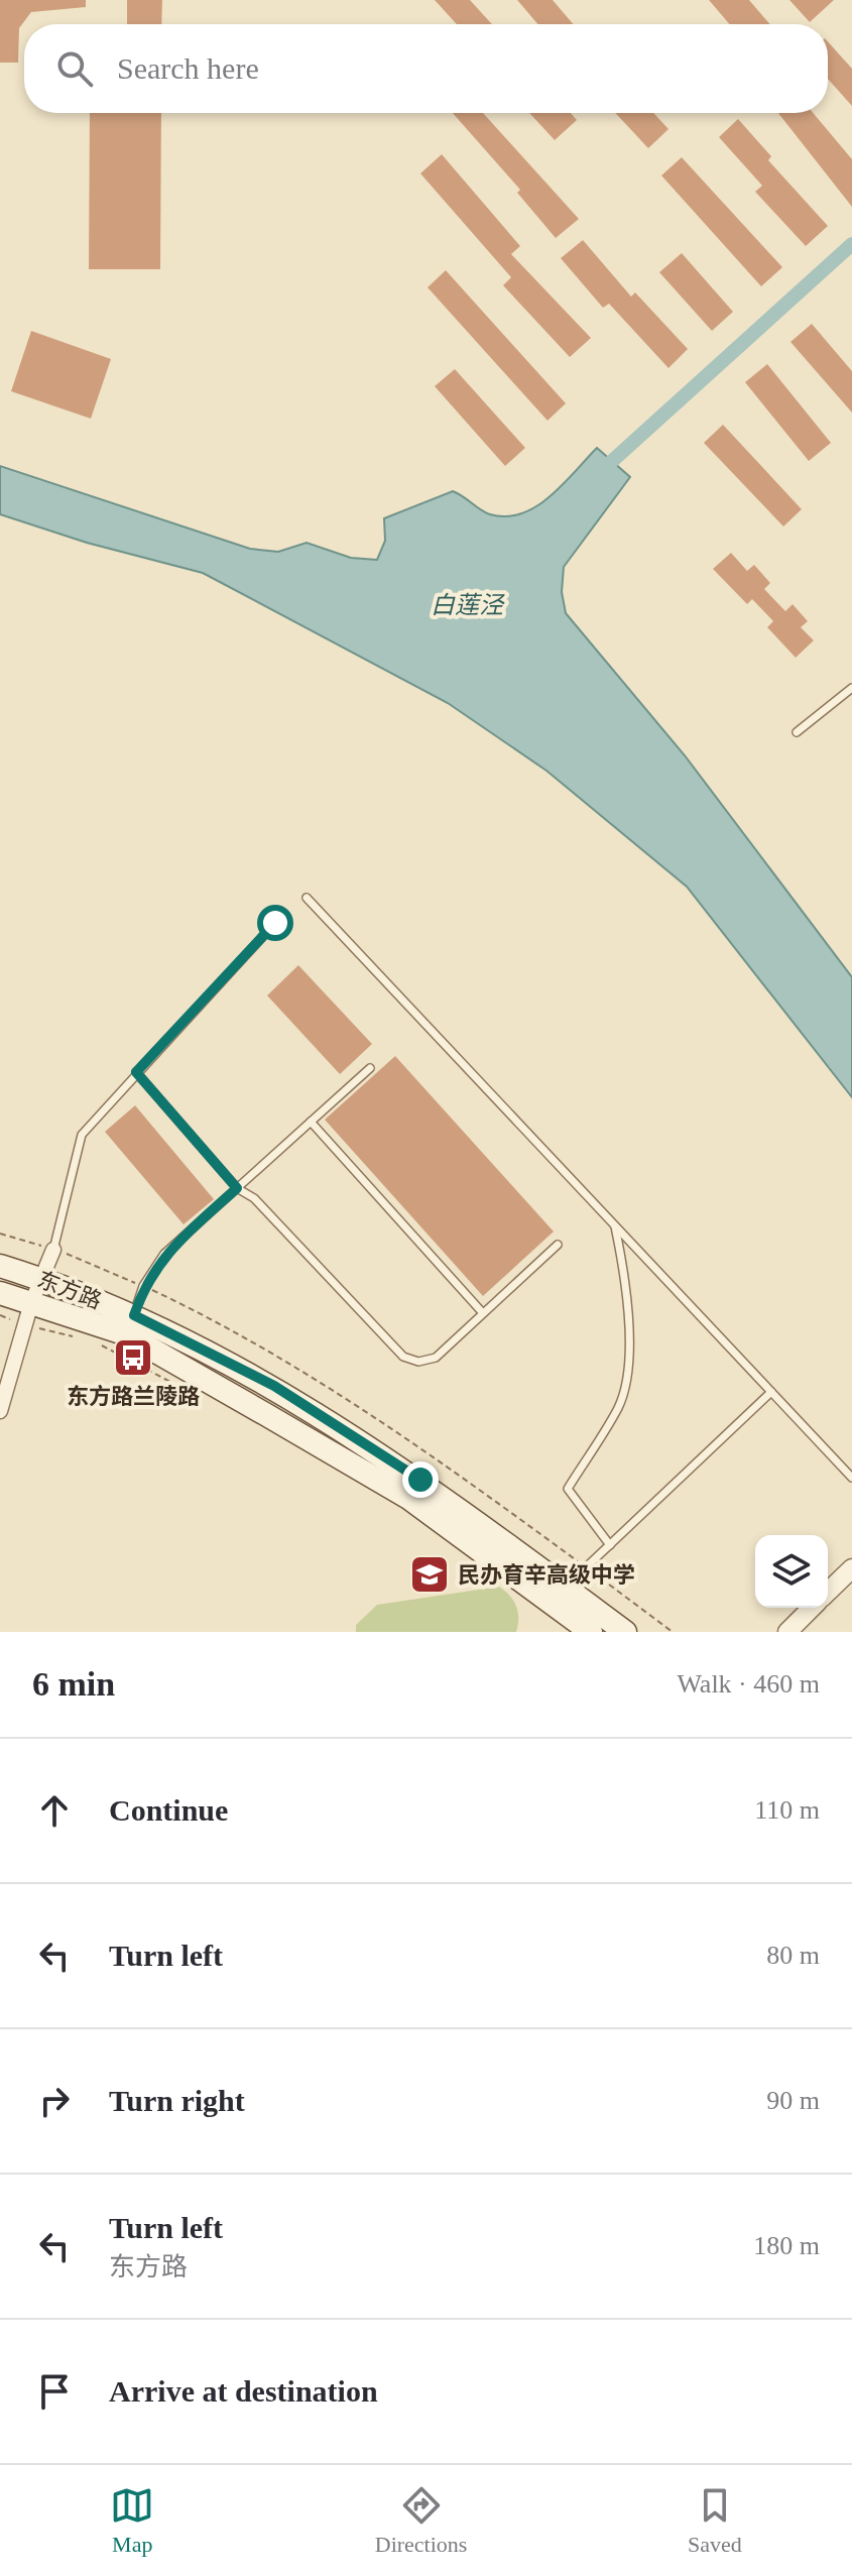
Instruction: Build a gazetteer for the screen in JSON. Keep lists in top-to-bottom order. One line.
{"streets":{"main road":["东方路"]},"water":["白莲泾"],"places":{"bus stop":["东方路兰陵路"],"school or university":["民办育辛高级中学"]},"page":{"search":"Search here","heading":["6 min","Walk · 460 m"],"list":[["Continue","110 m"],["Turn left","80 m"],["Turn right","90 m"],["Turn left","东方路","180 m"],"Arrive at destination"],"nav":["Map","Directions","Saved"]}}
